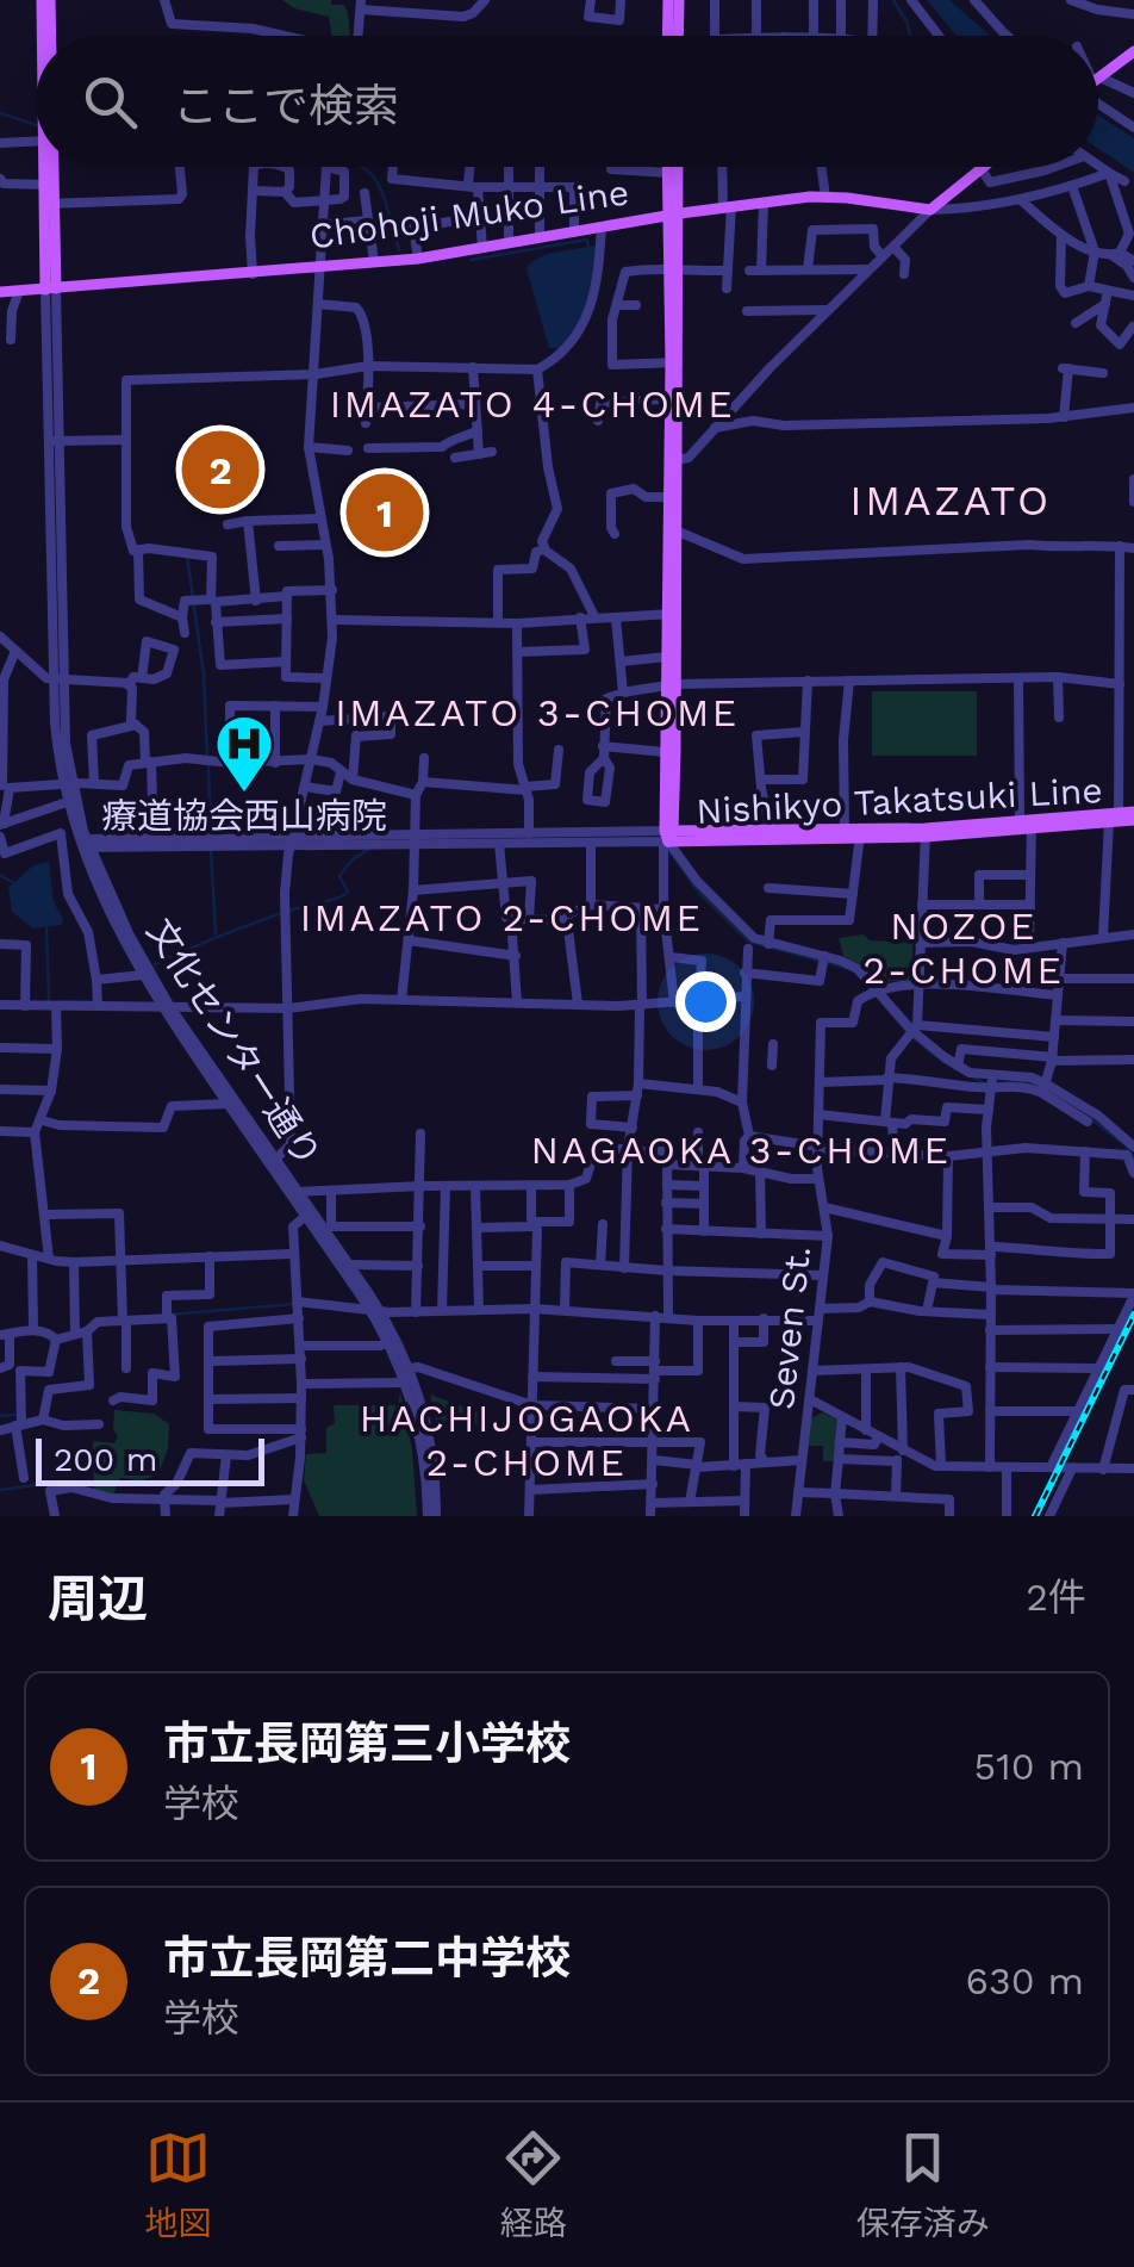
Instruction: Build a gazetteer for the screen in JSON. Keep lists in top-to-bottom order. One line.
{"streets":{"main road":["Chohoji Muko Line","Nishikyo Takatsuki Line"],"street":["文化センター通り","Seven St."]},"crossings":[["Chohoji Muko Line","Nishikyo Takatsuki Line"],["Chohoji Muko Line","文化センター通り"]],"districts":["IMAZATO 4-CHOME","IMAZATO","IMAZATO 3-CHOME","IMAZATO 2-CHOME","NOZOE 2-CHOME","NAGAOKA 3-CHOME","HACHIJOGAOKA 2-CHOME"],"places":{"hospital":["療道協会西山病院"]},"scale_bar":"200 m","page":{"search":"ここで検索","pins":["2","1"],"scale":"200 m","heading":["周辺","2件"],"list":[{"mark":"1","name":"市立長岡第三小学校","note":"学校","value":"510 m"},{"mark":"2","name":"市立長岡第二中学校","note":"学校","value":"630 m"}],"nav":["地図","経路","保存済み"]}}
